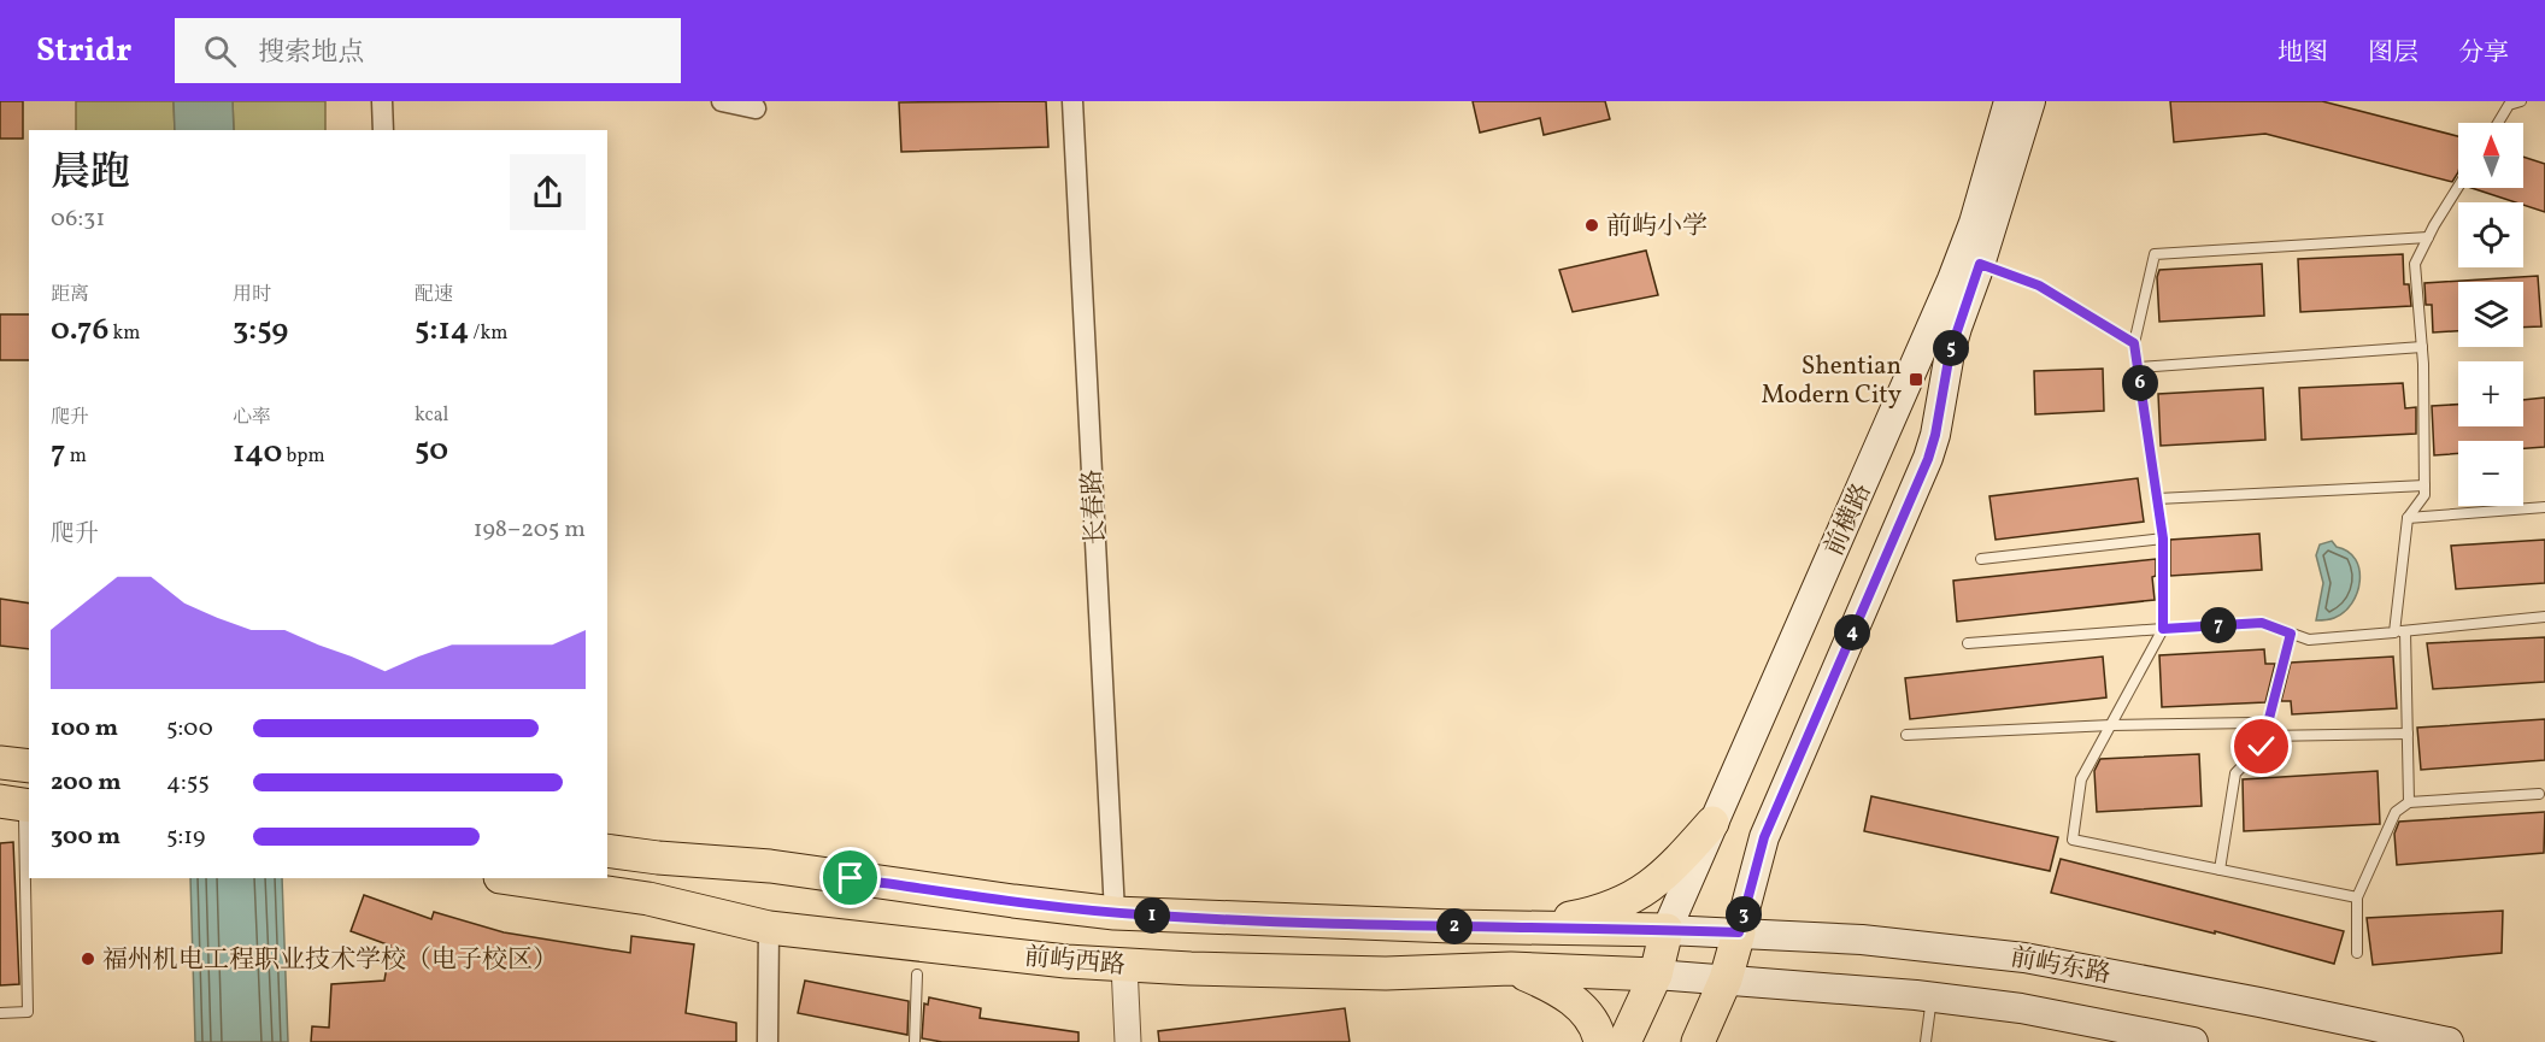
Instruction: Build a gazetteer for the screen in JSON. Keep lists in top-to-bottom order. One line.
{"streets":{"main road":["前横路","前屿西路","前屿东路"],"street":["长春路"]},"crossings":[["长春路","前屿西路"],["前横路","前屿西路"],["前横路","前屿东路"],["前屿西路","前屿东路"]],"places":{"other":["前屿小学","福州机电工程职业技术学校（电子校区）"],"transit":["Shentian Modern City"]},"north":"top","page":{"header":"Stridr","search":"搜索地点","nav":["地图","图层","分享"],"map_buttons":["+","−"],"heading":["晨跑","06:31"],"stats":[["距离","0.76 km"],["用时","3:59"],["配速","5:14 /km"],["爬升","7 m"],["心率","140 bpm"],["kcal","50"]],"pins":["5","6","7","4","3","1","2"],"chart":["爬升","198–205 m"],"list":[{"name":"100 m","note":"5:00"},{"name":"200 m","note":"4:55"},{"name":"300 m","note":"5:19"}]}}
